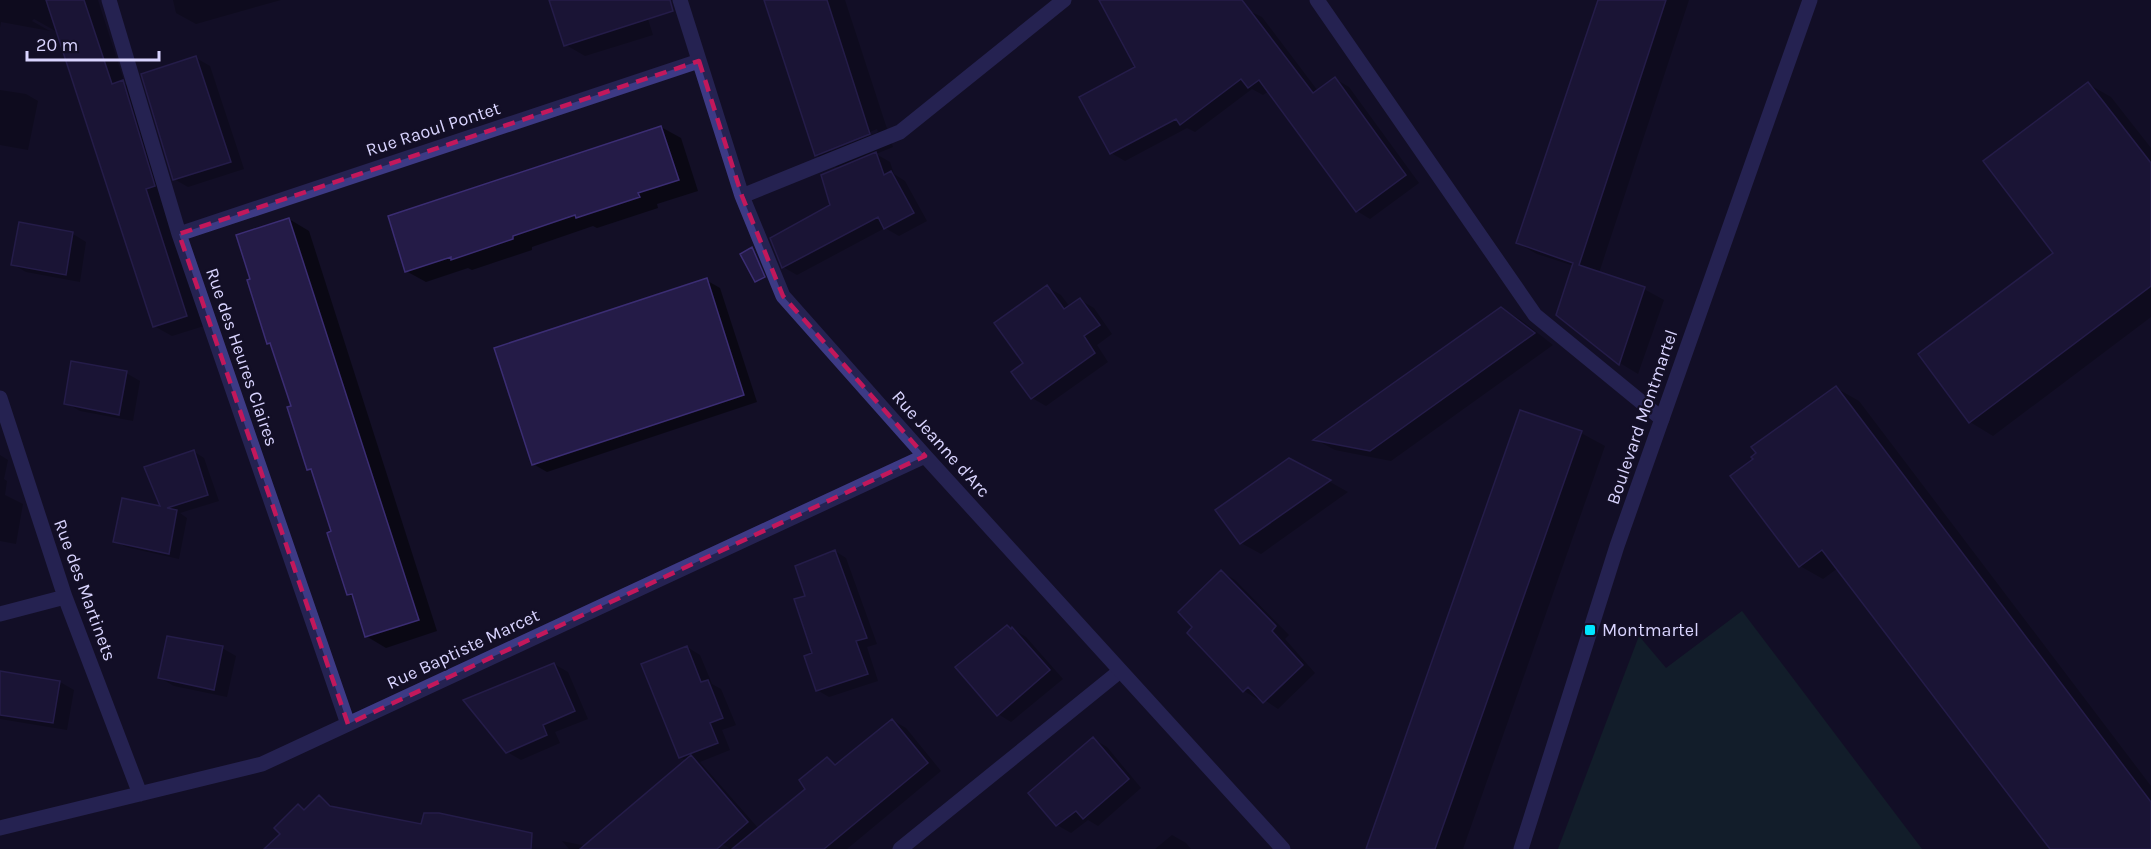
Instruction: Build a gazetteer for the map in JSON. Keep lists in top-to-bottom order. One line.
{"streets":{"street":["Rue Raoul Pontet","Rue des Heures Claires","Boulevard Montmartel","Rue Jeanne d'Arc","Rue des Martinets","Rue Baptiste Marcet"]},"crossings":[["Rue Raoul Pontet","Rue des Heures Claires"],["Rue Raoul Pontet","Rue Jeanne d'Arc"],["Rue des Heures Claires","Rue Baptiste Marcet"],["Rue Jeanne d'Arc","Rue Baptiste Marcet"],["Rue des Martinets","Rue Baptiste Marcet"]],"places":{"transit":["Montmartel"]},"scale_bar":"20 m"}
